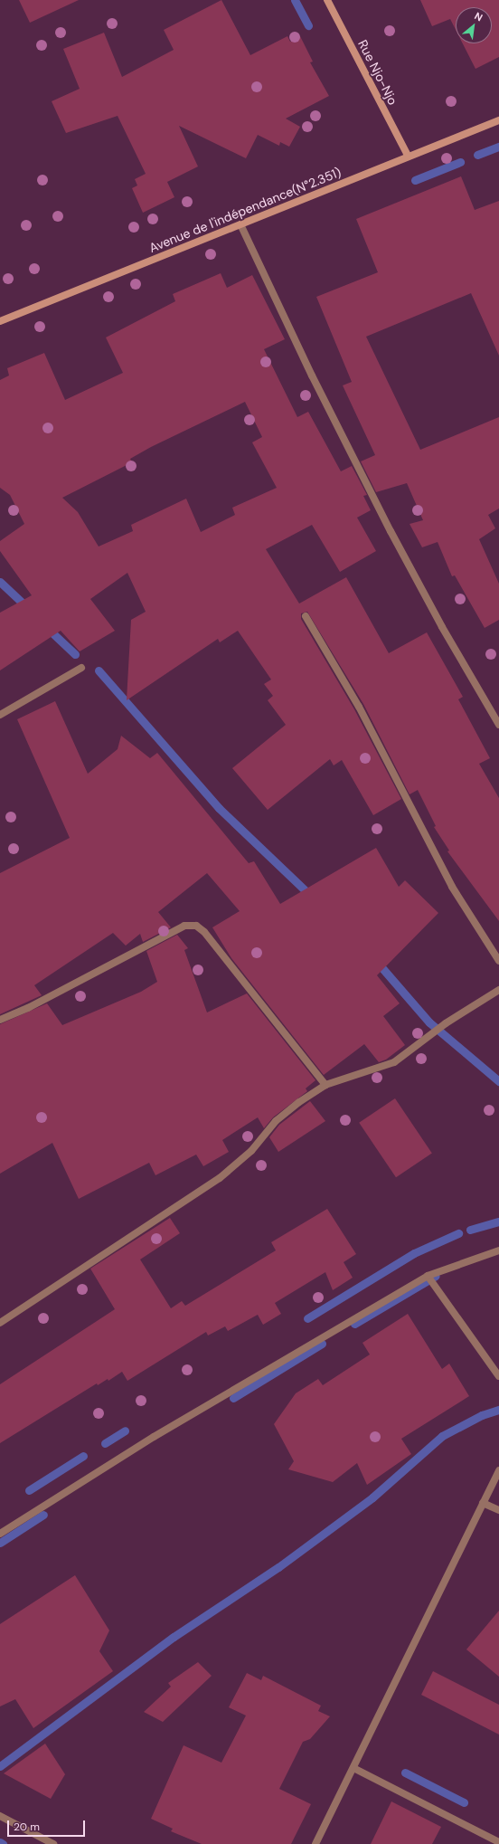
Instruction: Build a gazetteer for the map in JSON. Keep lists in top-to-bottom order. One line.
{"streets":{"main road":["Rue Njo-Njo","Avenue de l'indépendance(N°2.351)"]},"crossings":[["Rue Njo-Njo","Avenue de l'indépendance(N°2.351)"]],"scale_bar":"20 m","north":"top right"}
